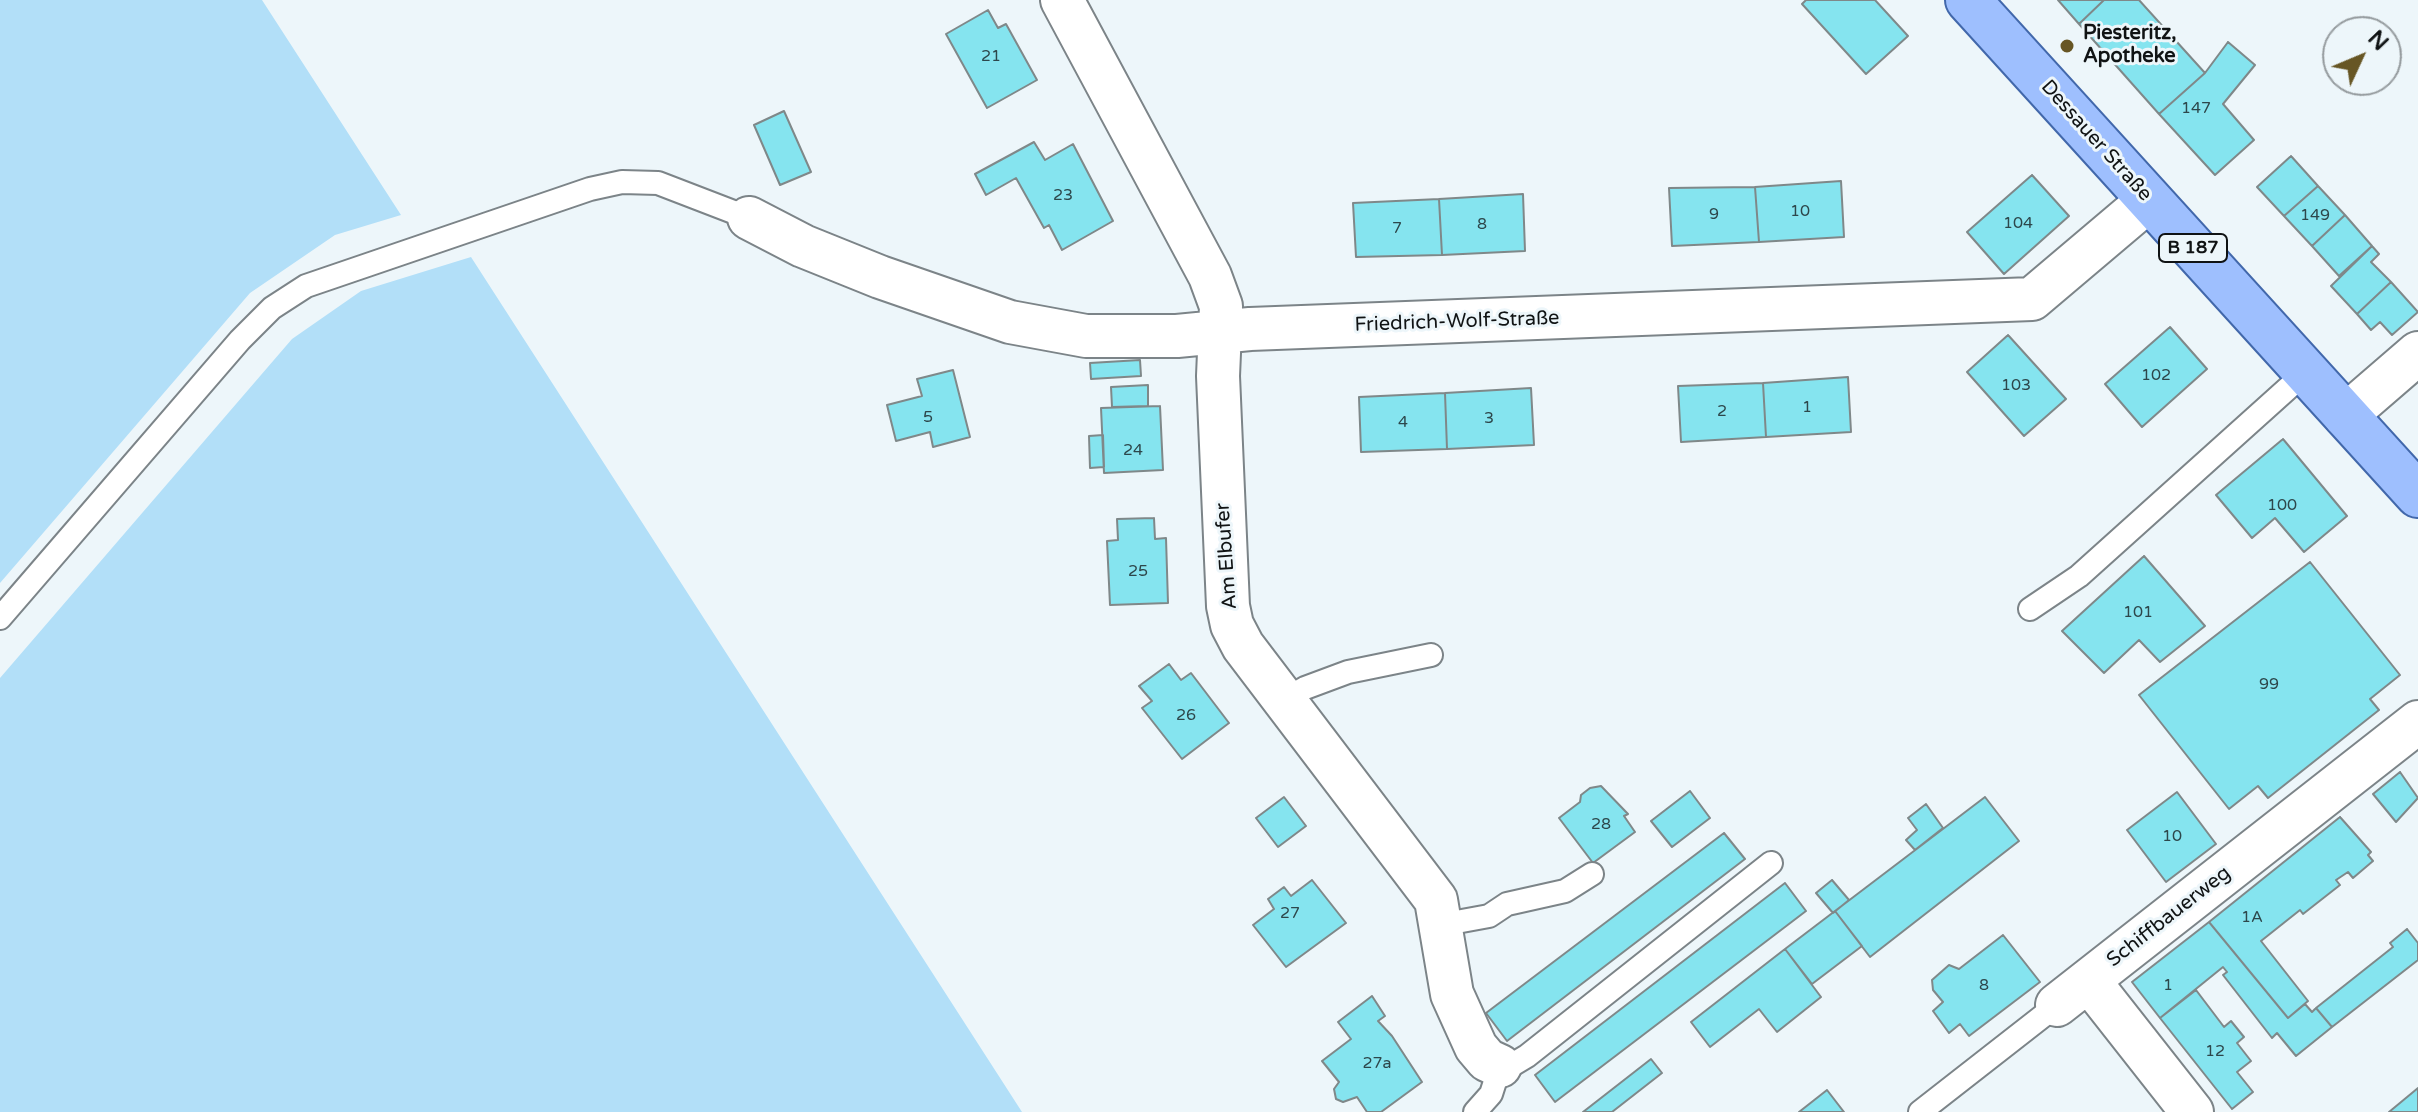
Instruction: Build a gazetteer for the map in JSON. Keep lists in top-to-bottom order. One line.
{"streets":{"main road":["Dessauer Straße","B 187"],"street":["Friedrich-Wolf-Straße","Am Elbufer","Schiffbauerweg"]},"crossings":[["Dessauer Straße","Friedrich-Wolf-Straße"],["Friedrich-Wolf-Straße","Am Elbufer"]],"places":["Piesteritz, Apotheke"],"house_numbers":["21","147","23","10","9","149","104","8","7","102","103","1","2","5","3","4","24","100","25","101","99","26","28","10","27","1A","8","1","12","27a"],"north":"top right"}
